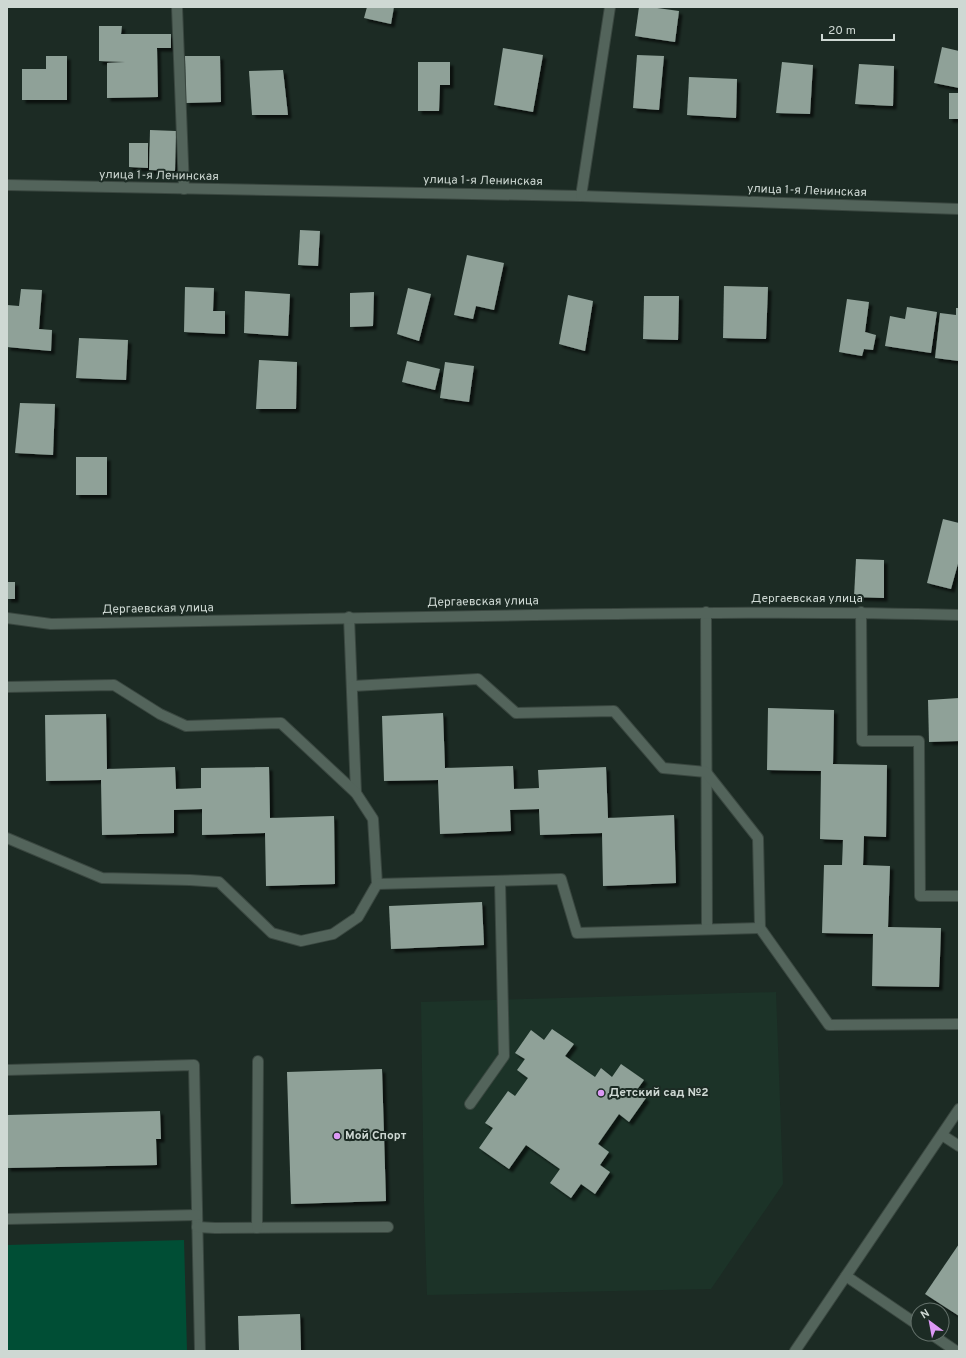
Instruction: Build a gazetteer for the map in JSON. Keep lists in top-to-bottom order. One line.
{"streets":{"street":["улица 1-я Ленинская","Дергаевская улица"]},"places":["Детский сад №2","Мой Спорт"],"scale_bar":"20 m","north":"top left"}
